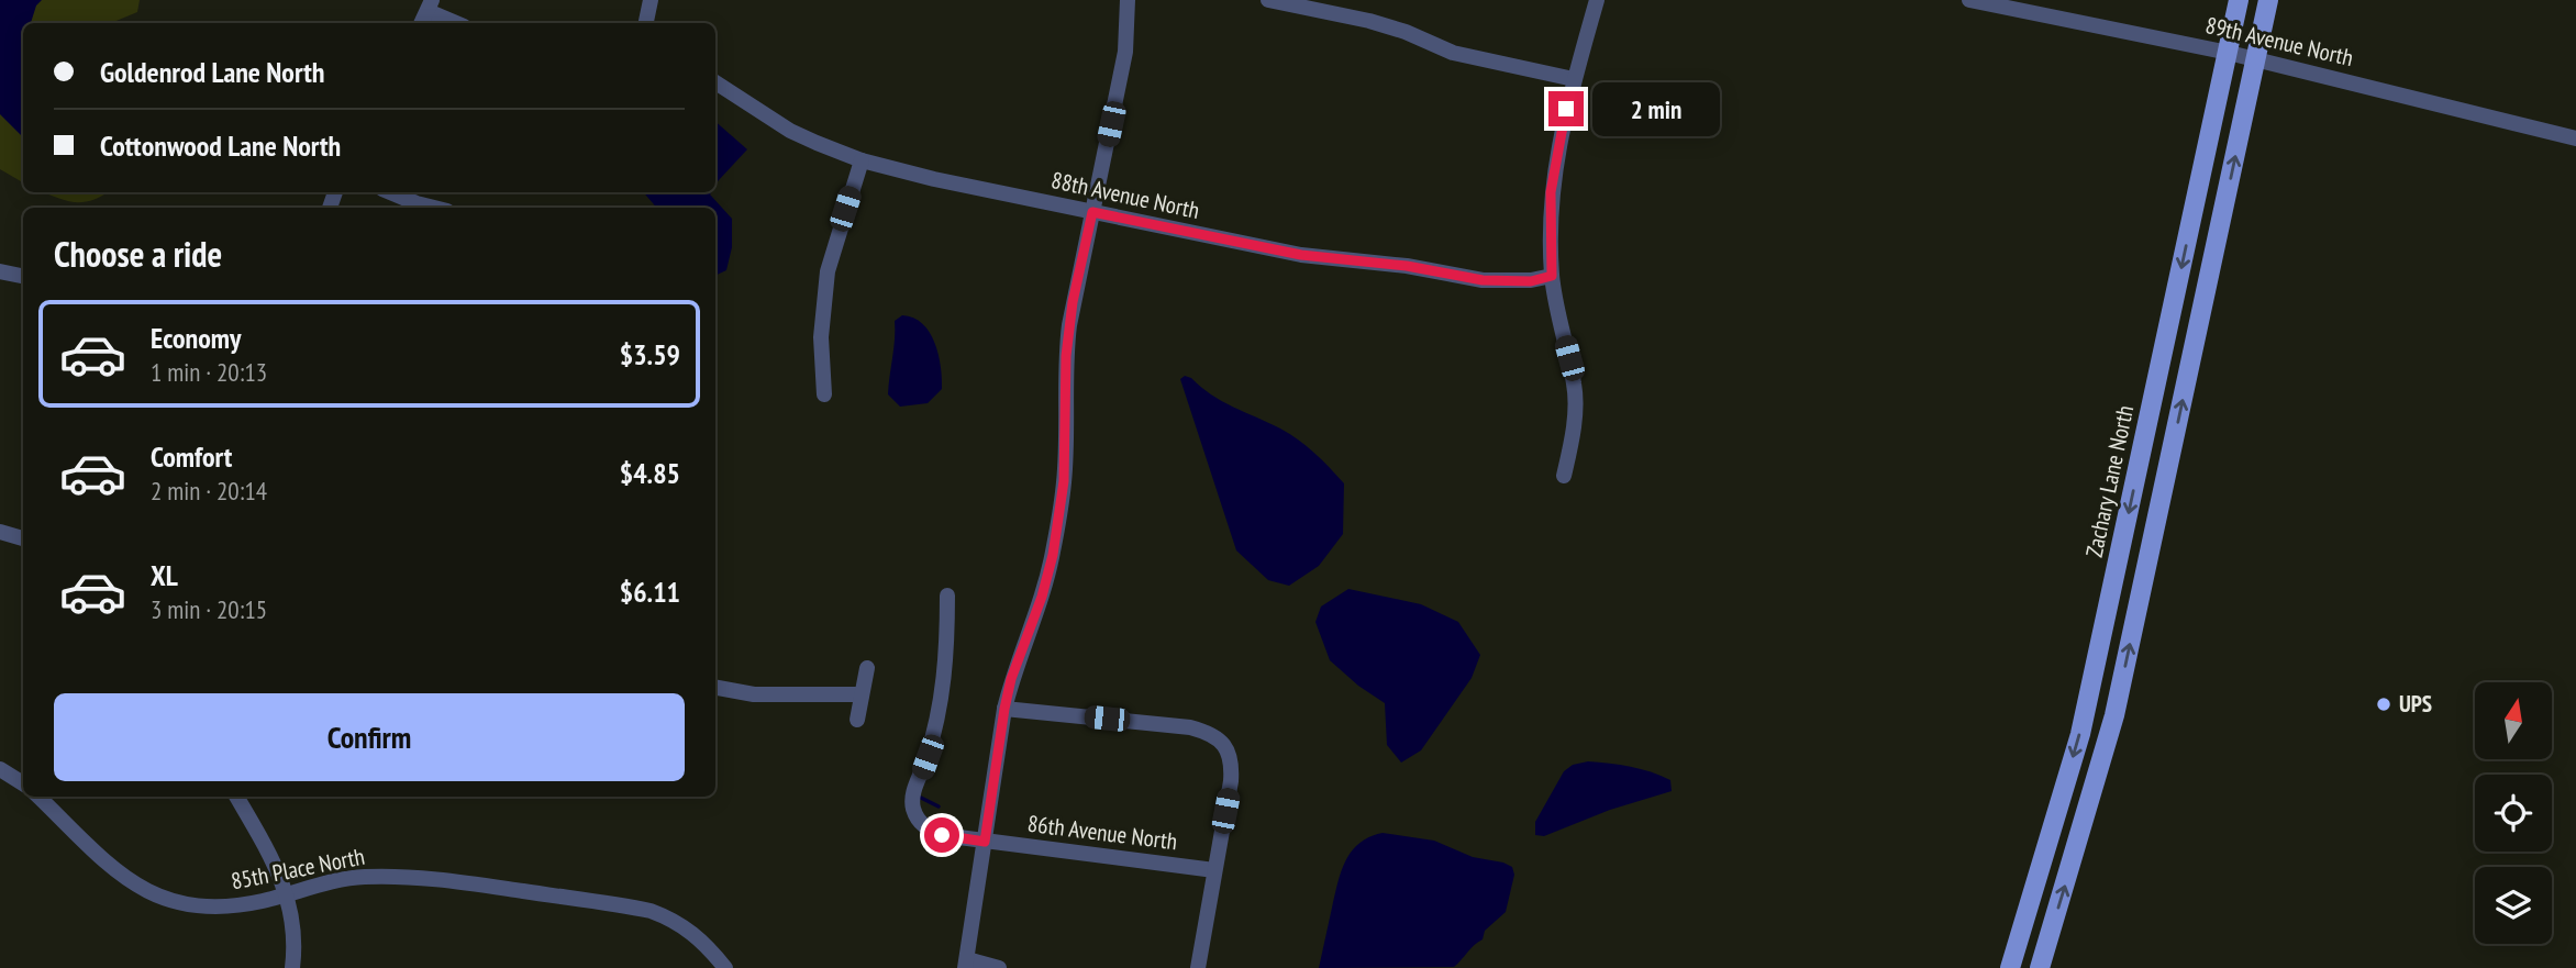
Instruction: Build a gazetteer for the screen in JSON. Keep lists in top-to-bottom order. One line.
{"streets":{"main road":["Zachary Lane North"],"street":["89th Avenue North","88th Avenue North","86th Avenue North","85th Place North"]},"crossings":[["89th Avenue North","Zachary Lane North"]],"places":["UPS"],"north":"top","page":{"banner":["Goldenrod Lane North","Cottonwood Lane North"],"bubble":"2 min","heading":"Choose a ride","list":[{"name":"Economy","note":"1 min · 20:13","value":"$3.59"},{"name":"Comfort","note":"2 min · 20:14","value":"$4.85"},{"name":"XL","note":"3 min · 20:15","value":"$6.11"}],"buttons":"Confirm"}}
